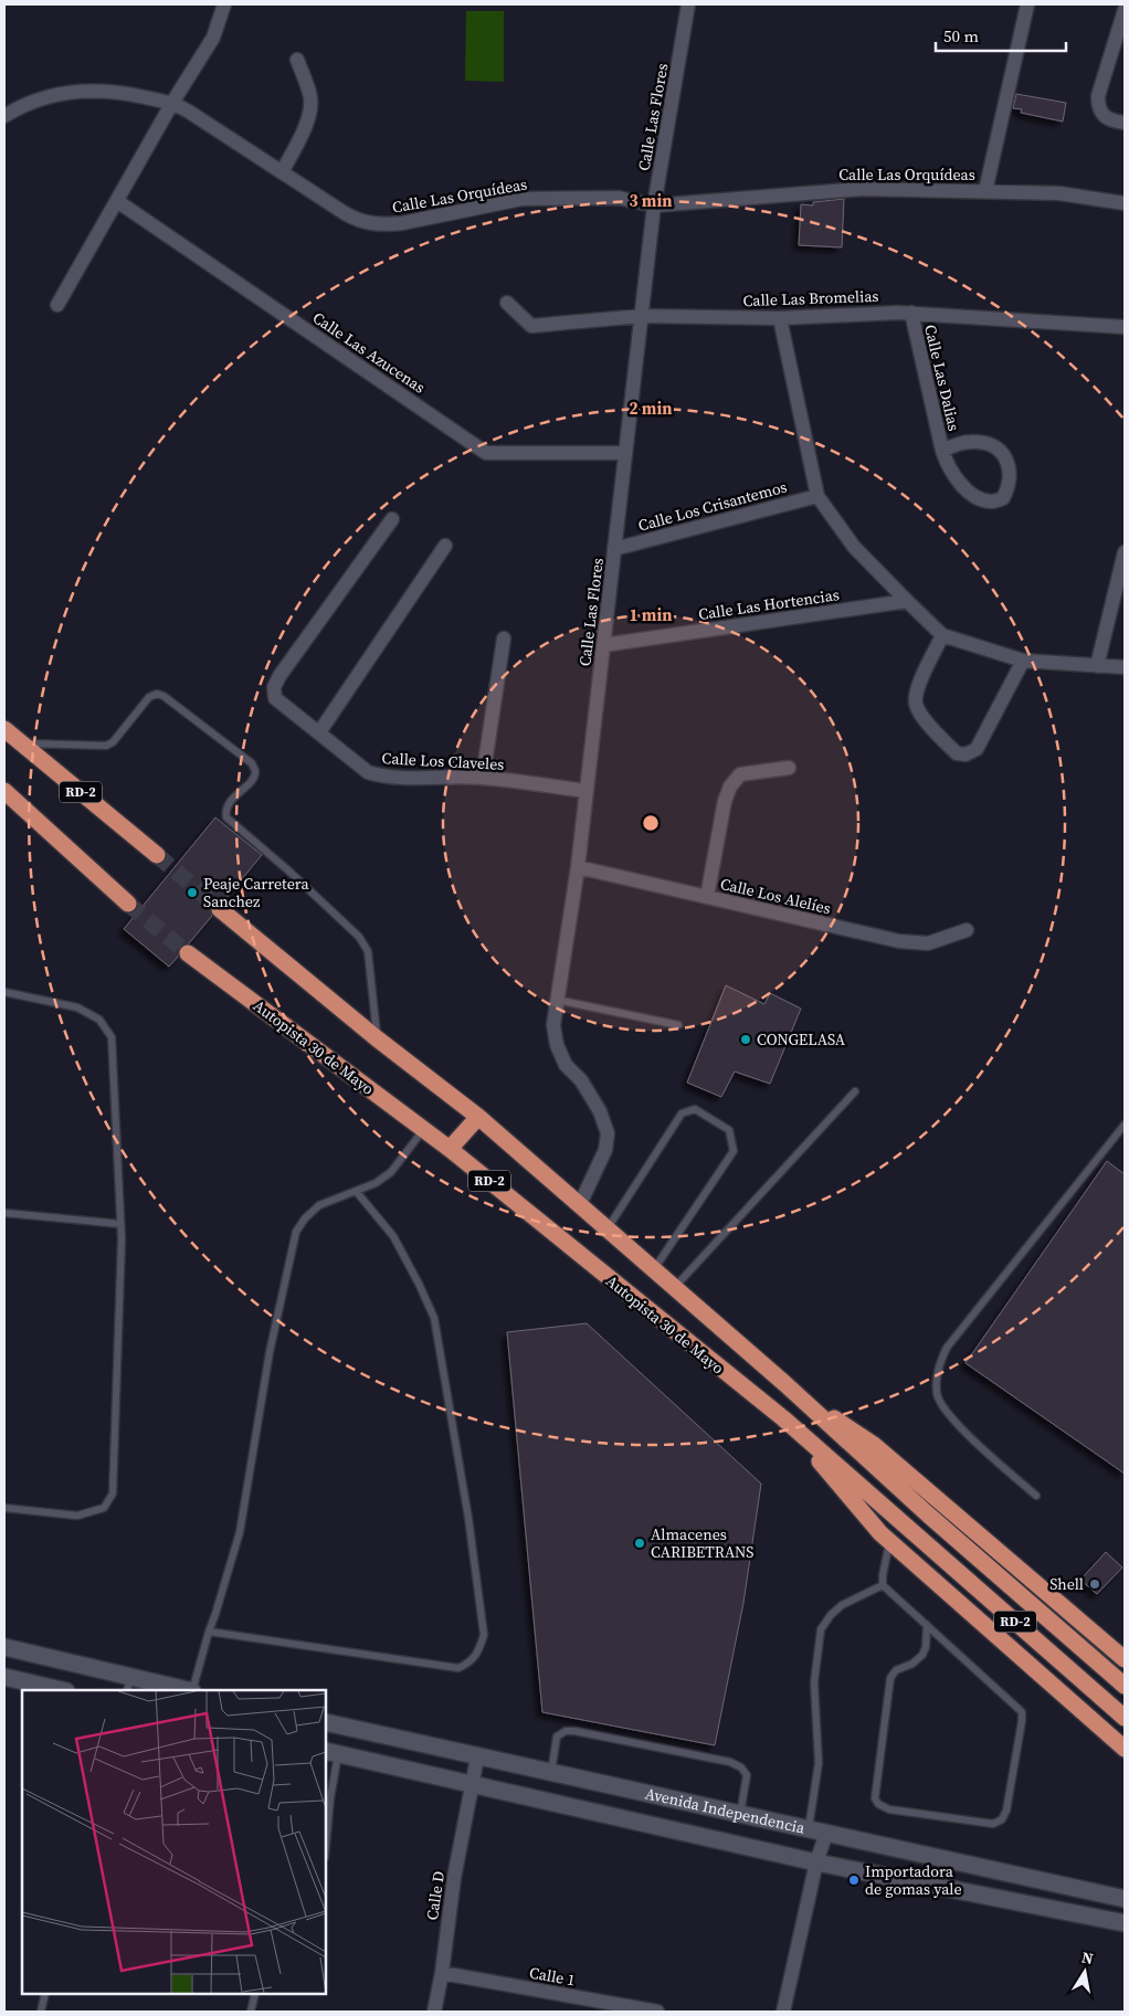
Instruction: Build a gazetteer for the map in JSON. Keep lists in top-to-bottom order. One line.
{"streets":{"highway":["RD-2","Autopista 30 de Mayo"],"street":["Calle Las Flores","Calle Las Orquídeas","Calle Las Bromelias","Calle Las Azucenas","Calle Las Dalias","Calle Los Crisantemos","Calle Las Hortencias","Calle Los Claveles","Calle Los Alelíes","Avenida Independencia","Calle D","Calle 1"]},"crossings":[["Calle Las Flores","Calle Las Orquídeas"],["Calle Las Flores","Calle Las Bromelias"],["Calle Las Flores","Calle Las Azucenas"],["Calle Las Flores","Calle Los Crisantemos"],["Calle Las Flores","Calle Las Hortencias"],["Calle Las Flores","Calle Los Claveles"],["Calle Las Flores","Calle Los Alelíes"],["Calle Las Flores","Autopista 30 de Mayo"],["Calle Las Bromelias","Calle Las Dalias"],["Avenida Independencia","Calle D"],["Calle D","Calle 1"]],"places":["Peaje Carretera Sanchez","CONGELASA","Almacenes CARIBETRANS","Shell","Importadora de gomas yale"],"scale_bar":"50 m","north":"top","rings":["3 min","2 min","1 min"]}
